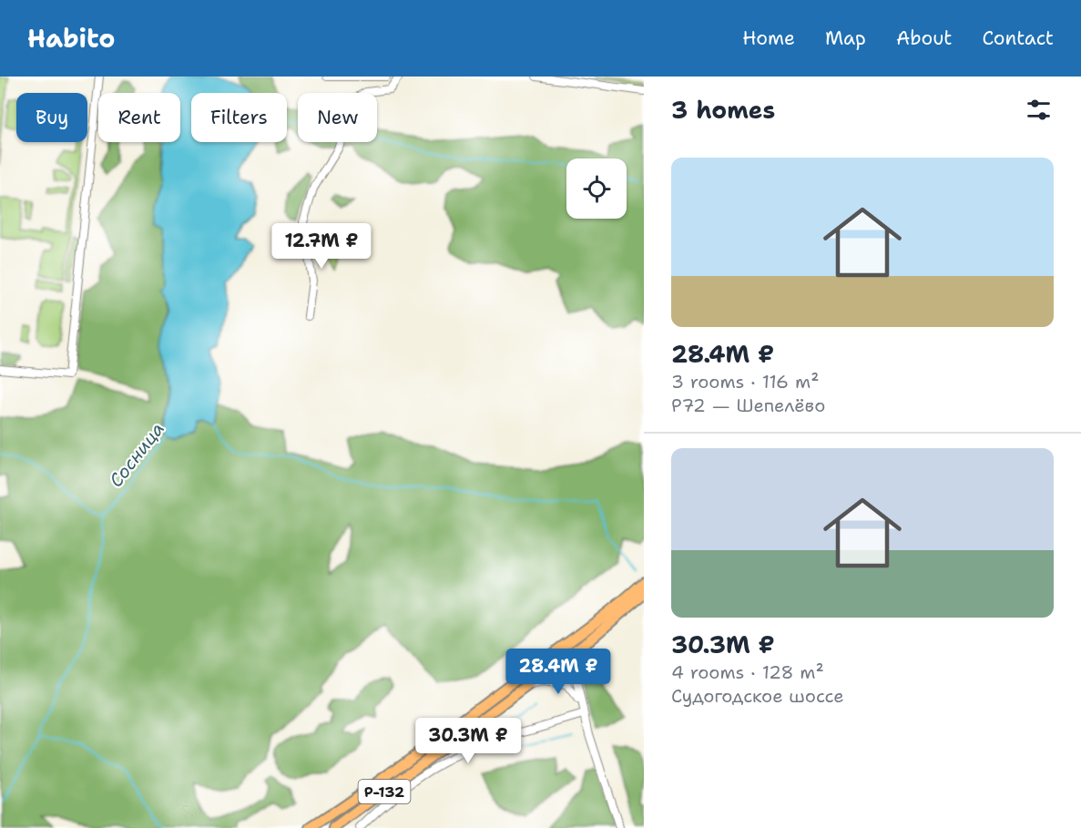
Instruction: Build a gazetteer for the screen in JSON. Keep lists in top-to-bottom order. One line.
{"streets":{"main road":["Р-132"]},"water":["Сосница"],"page":{"header":"Habito","nav":["Home","Map","About","Contact"],"heading":"3 homes","chip":["Buy","Rent","Filters","New"],"list":[{"name":"28.4M ₽","note":"3 rooms · 116 m² · Р72 — Шепелёво"},{"name":"30.3M ₽","note":"4 rooms · 128 m² · Судогодское шоссе"}],"price":["12.7M ₽","28.4M ₽","30.3M ₽"]}}
